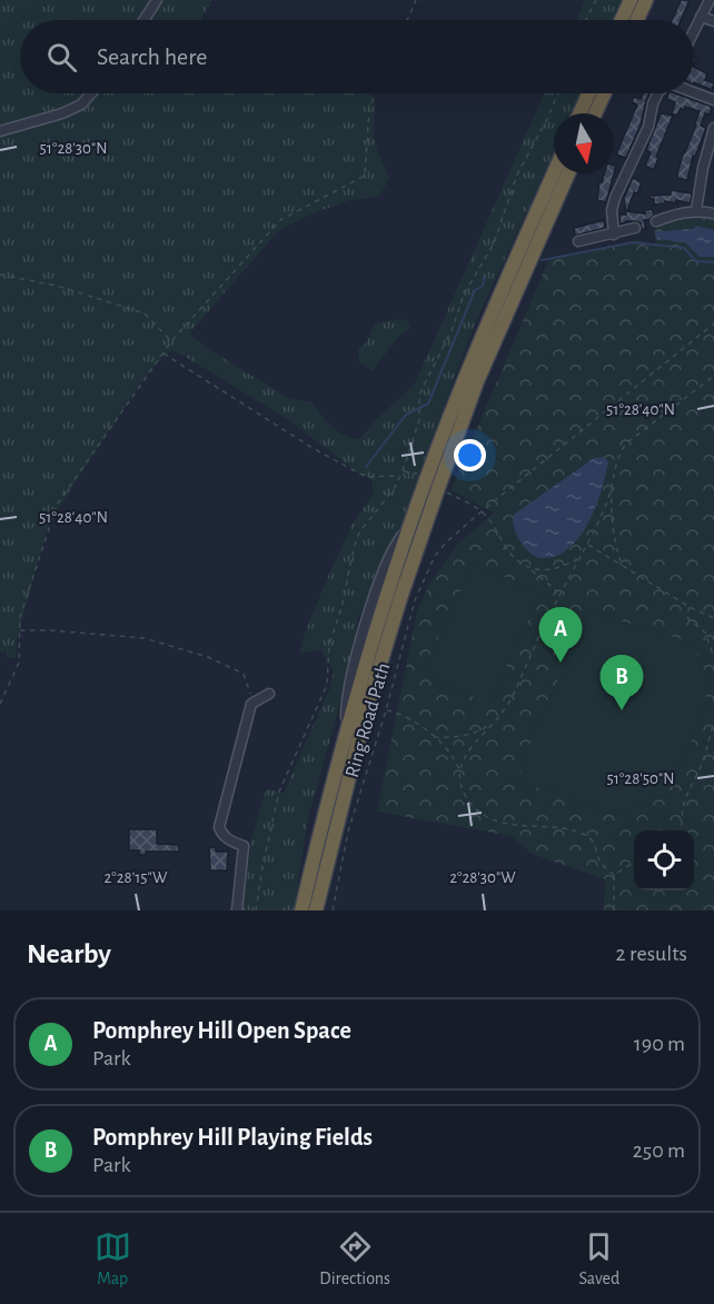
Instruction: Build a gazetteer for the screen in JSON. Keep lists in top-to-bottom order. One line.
{"streets":{"path":["Ring Road Path"]},"north":"bottom","page":{"search":"Search here","pins":["A","B"],"heading":["Nearby","2 results"],"list":[{"mark":"A","name":"Pomphrey Hill Open Space","note":"Park","value":"190 m"},{"mark":"B","name":"Pomphrey Hill Playing Fields","note":"Park","value":"250 m"}],"nav":["Map","Directions","Saved"]},"coordinates":["51°28'30\"N","51°28'40\"N","51°28'50\"N","2°28'15\"W","2°28'30\"W"]}
